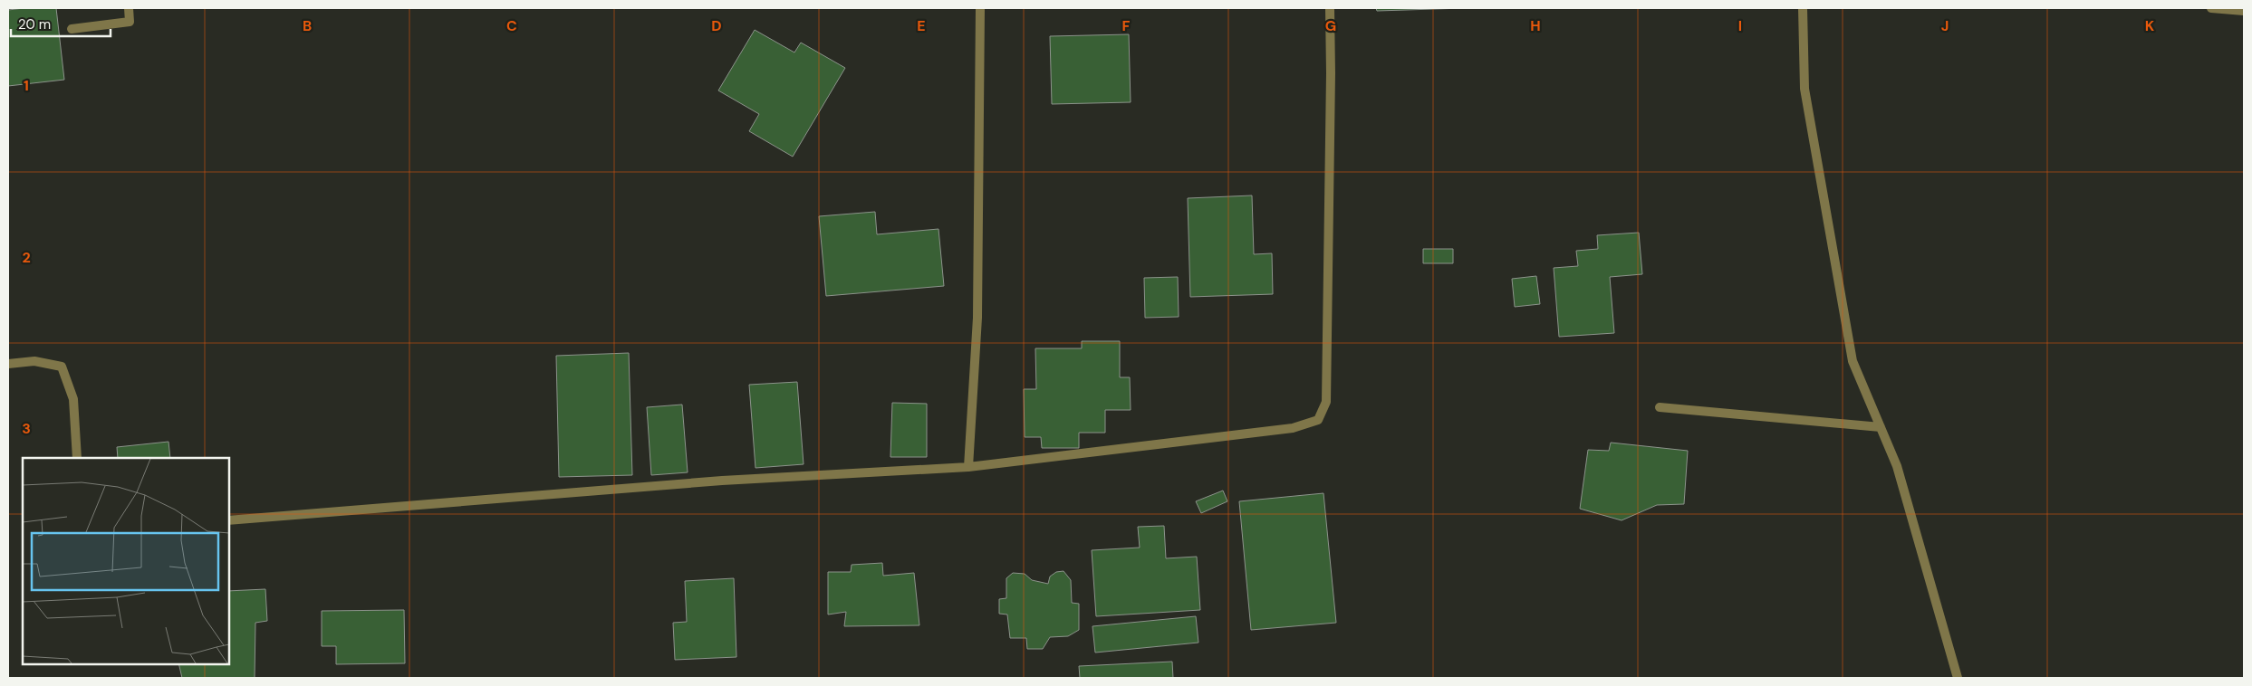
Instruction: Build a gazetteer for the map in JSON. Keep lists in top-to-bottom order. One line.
{"scale_bar":"20 m","grid":{"columns":["B","C","D","E","F","G","H","I","J","K"],"rows":["1","2","3"]}}
